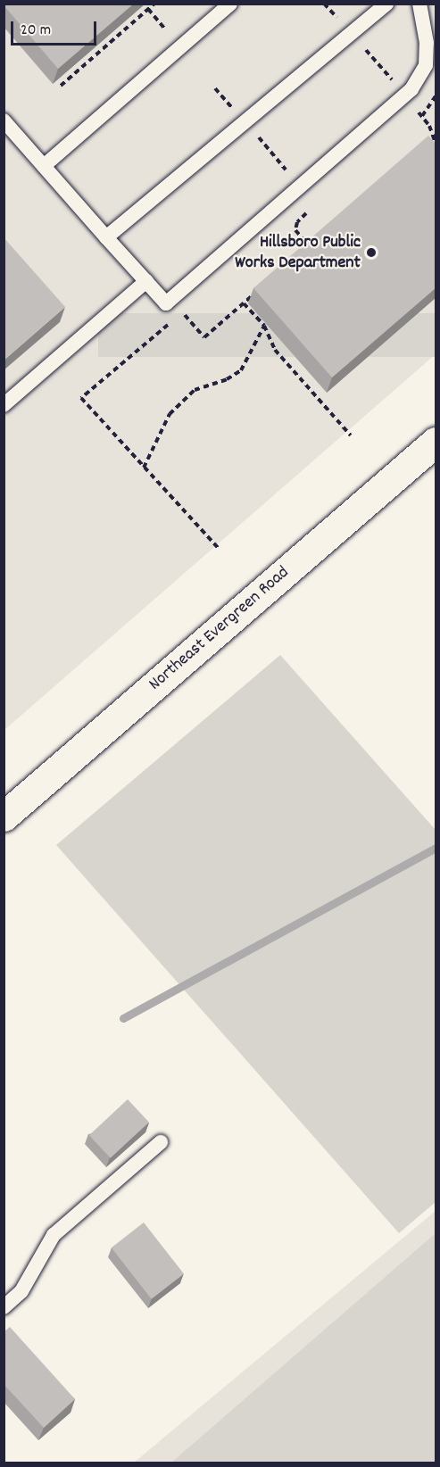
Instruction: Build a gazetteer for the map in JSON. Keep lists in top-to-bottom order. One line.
{"streets":{"main road":["Northeast Evergreen Road"]},"places":["Hillsboro Public Works Department"],"scale_bar":"20 m"}
